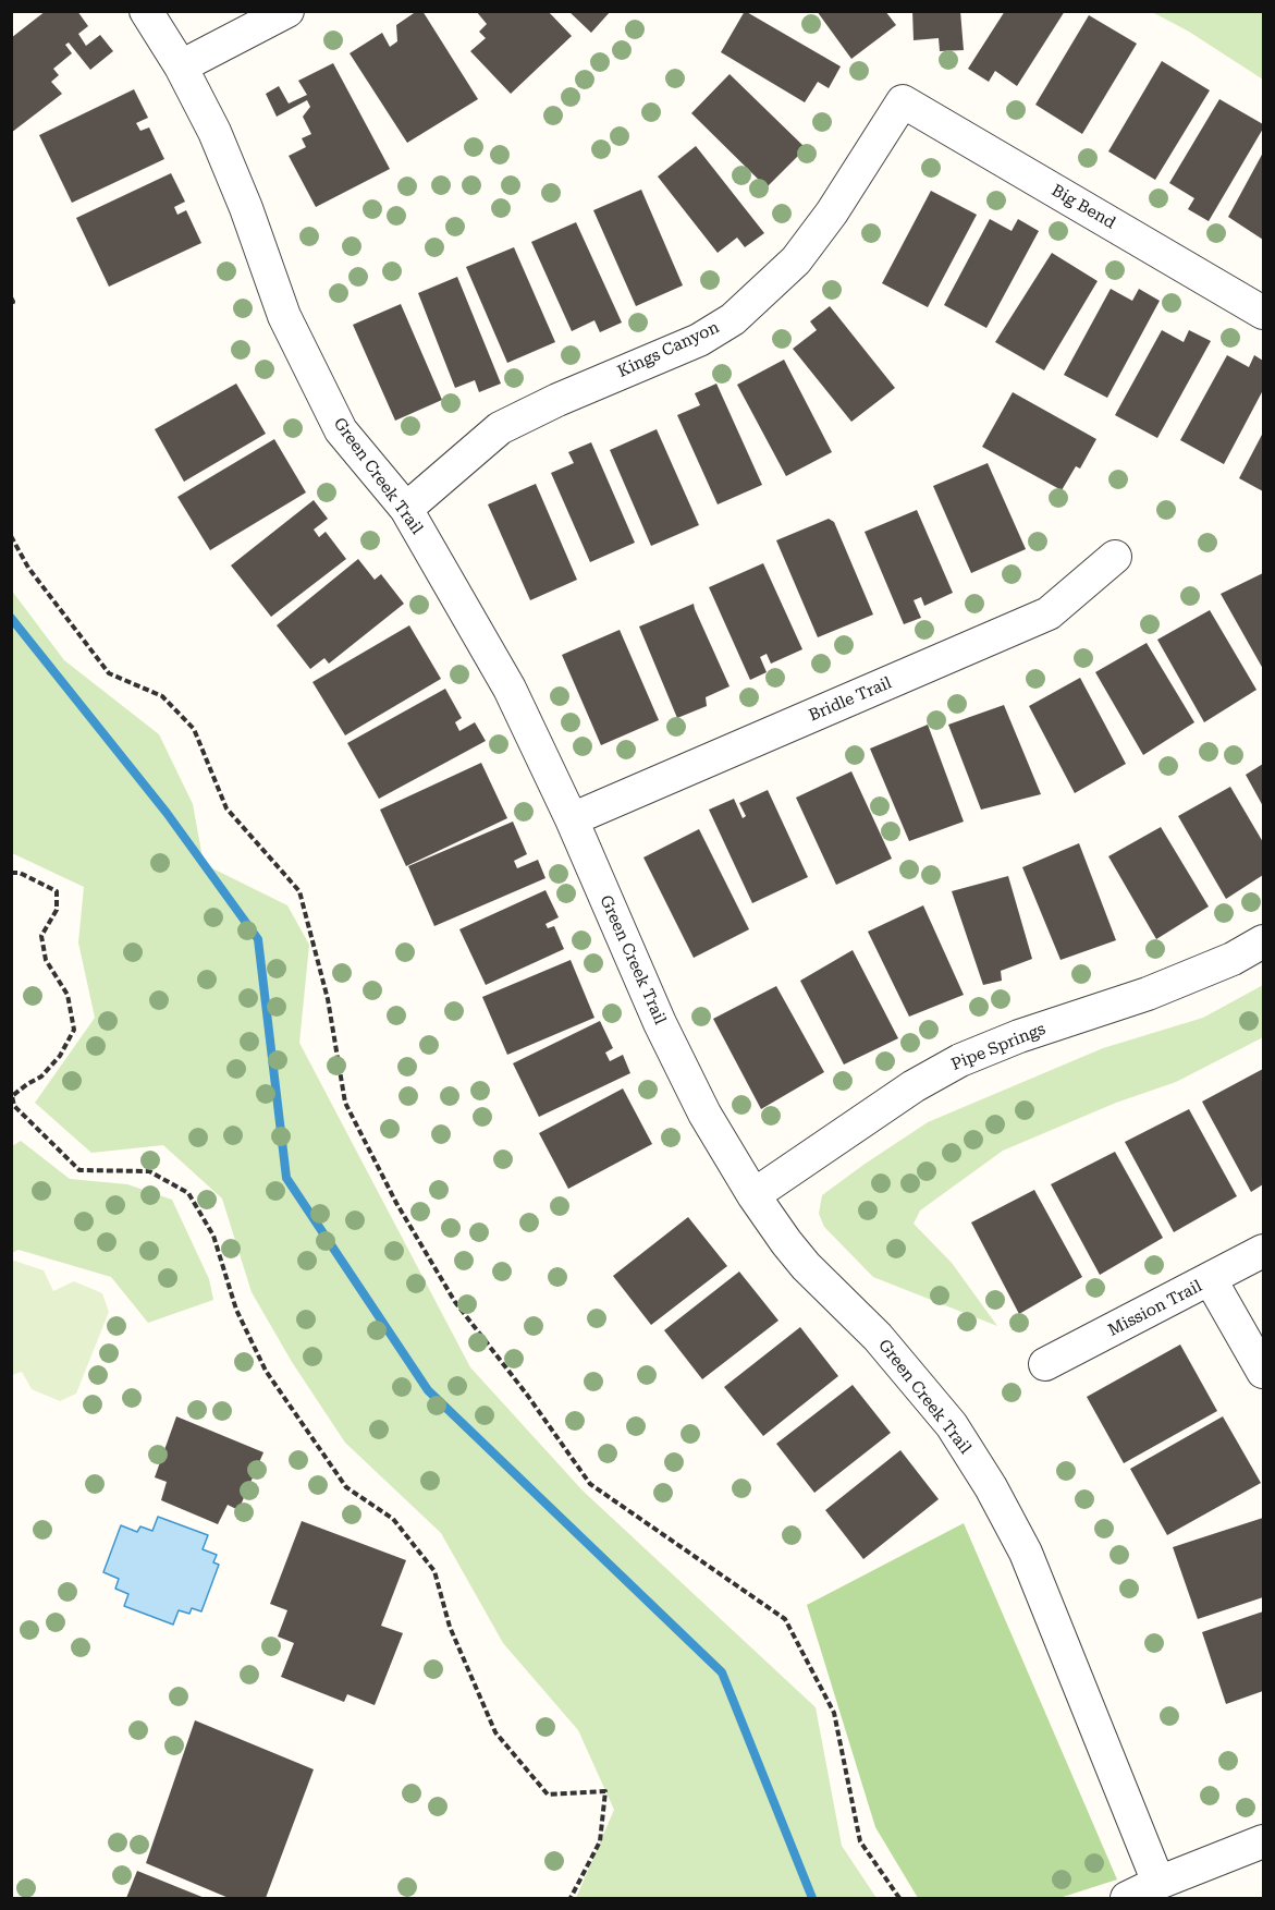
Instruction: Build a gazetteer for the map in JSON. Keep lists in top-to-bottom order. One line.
{"streets":{"street":["Big Bend","Kings Canyon","Green Creek Trail","Bridle Trail","Pipe Springs","Mission Trail"]},"crossings":[["Big Bend","Kings Canyon"],["Kings Canyon","Green Creek Trail"],["Green Creek Trail","Bridle Trail"],["Green Creek Trail","Pipe Springs"]]}
